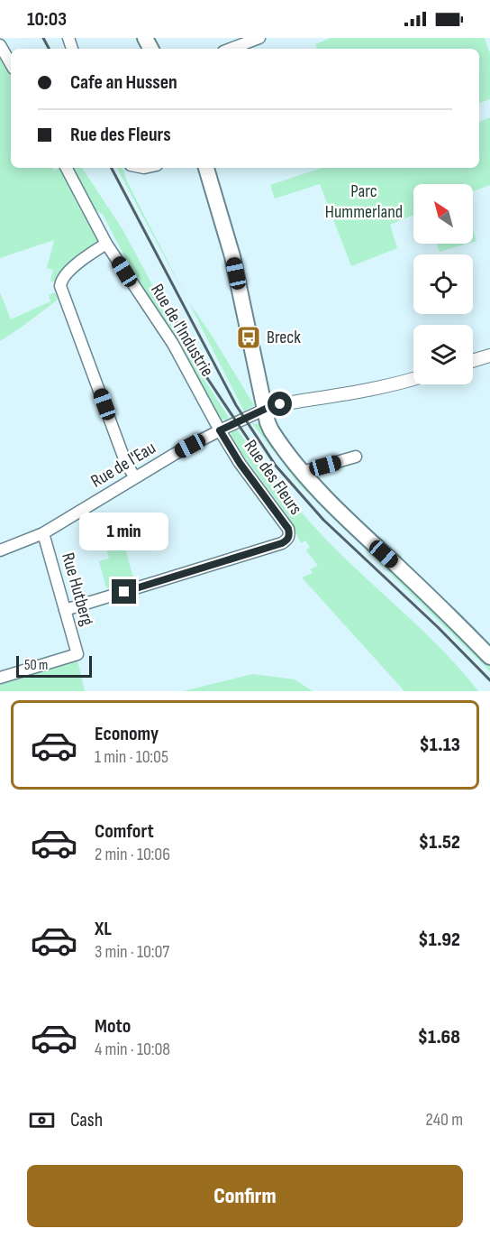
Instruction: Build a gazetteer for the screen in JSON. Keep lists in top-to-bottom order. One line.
{"streets":{"street":["Rue de l'Industrie","Rue de l'Eau","Rue des Fleurs","Rue Hutberg"]},"crossings":[["Rue de l'Industrie","Rue de l'Eau"],["Rue de l'Industrie","Rue des Fleurs"],["Rue de l'Eau","Rue des Fleurs"],["Rue de l'Eau","Rue Hutberg"],["Rue des Fleurs","Rue Hutberg"]],"parks":["Parc Hummerland"],"places":{"bus stop":["Breck"]},"scale_bar":"50 m","north":"top left","page":{"status":"10:03","banner":["Cafe an Hussen","Rue des Fleurs"],"bubble":"1 min","scale":"50 m","list":[{"name":"Economy","note":"1 min · 10:05","value":"$1.13"},{"name":"Comfort","note":"2 min · 10:06","value":"$1.52"},{"name":"XL","note":"3 min · 10:07","value":"$1.92"},{"name":"Moto","note":"4 min · 10:08","value":"$1.68"}],"pay":["Cash","240 m"],"buttons":"Confirm"}}
